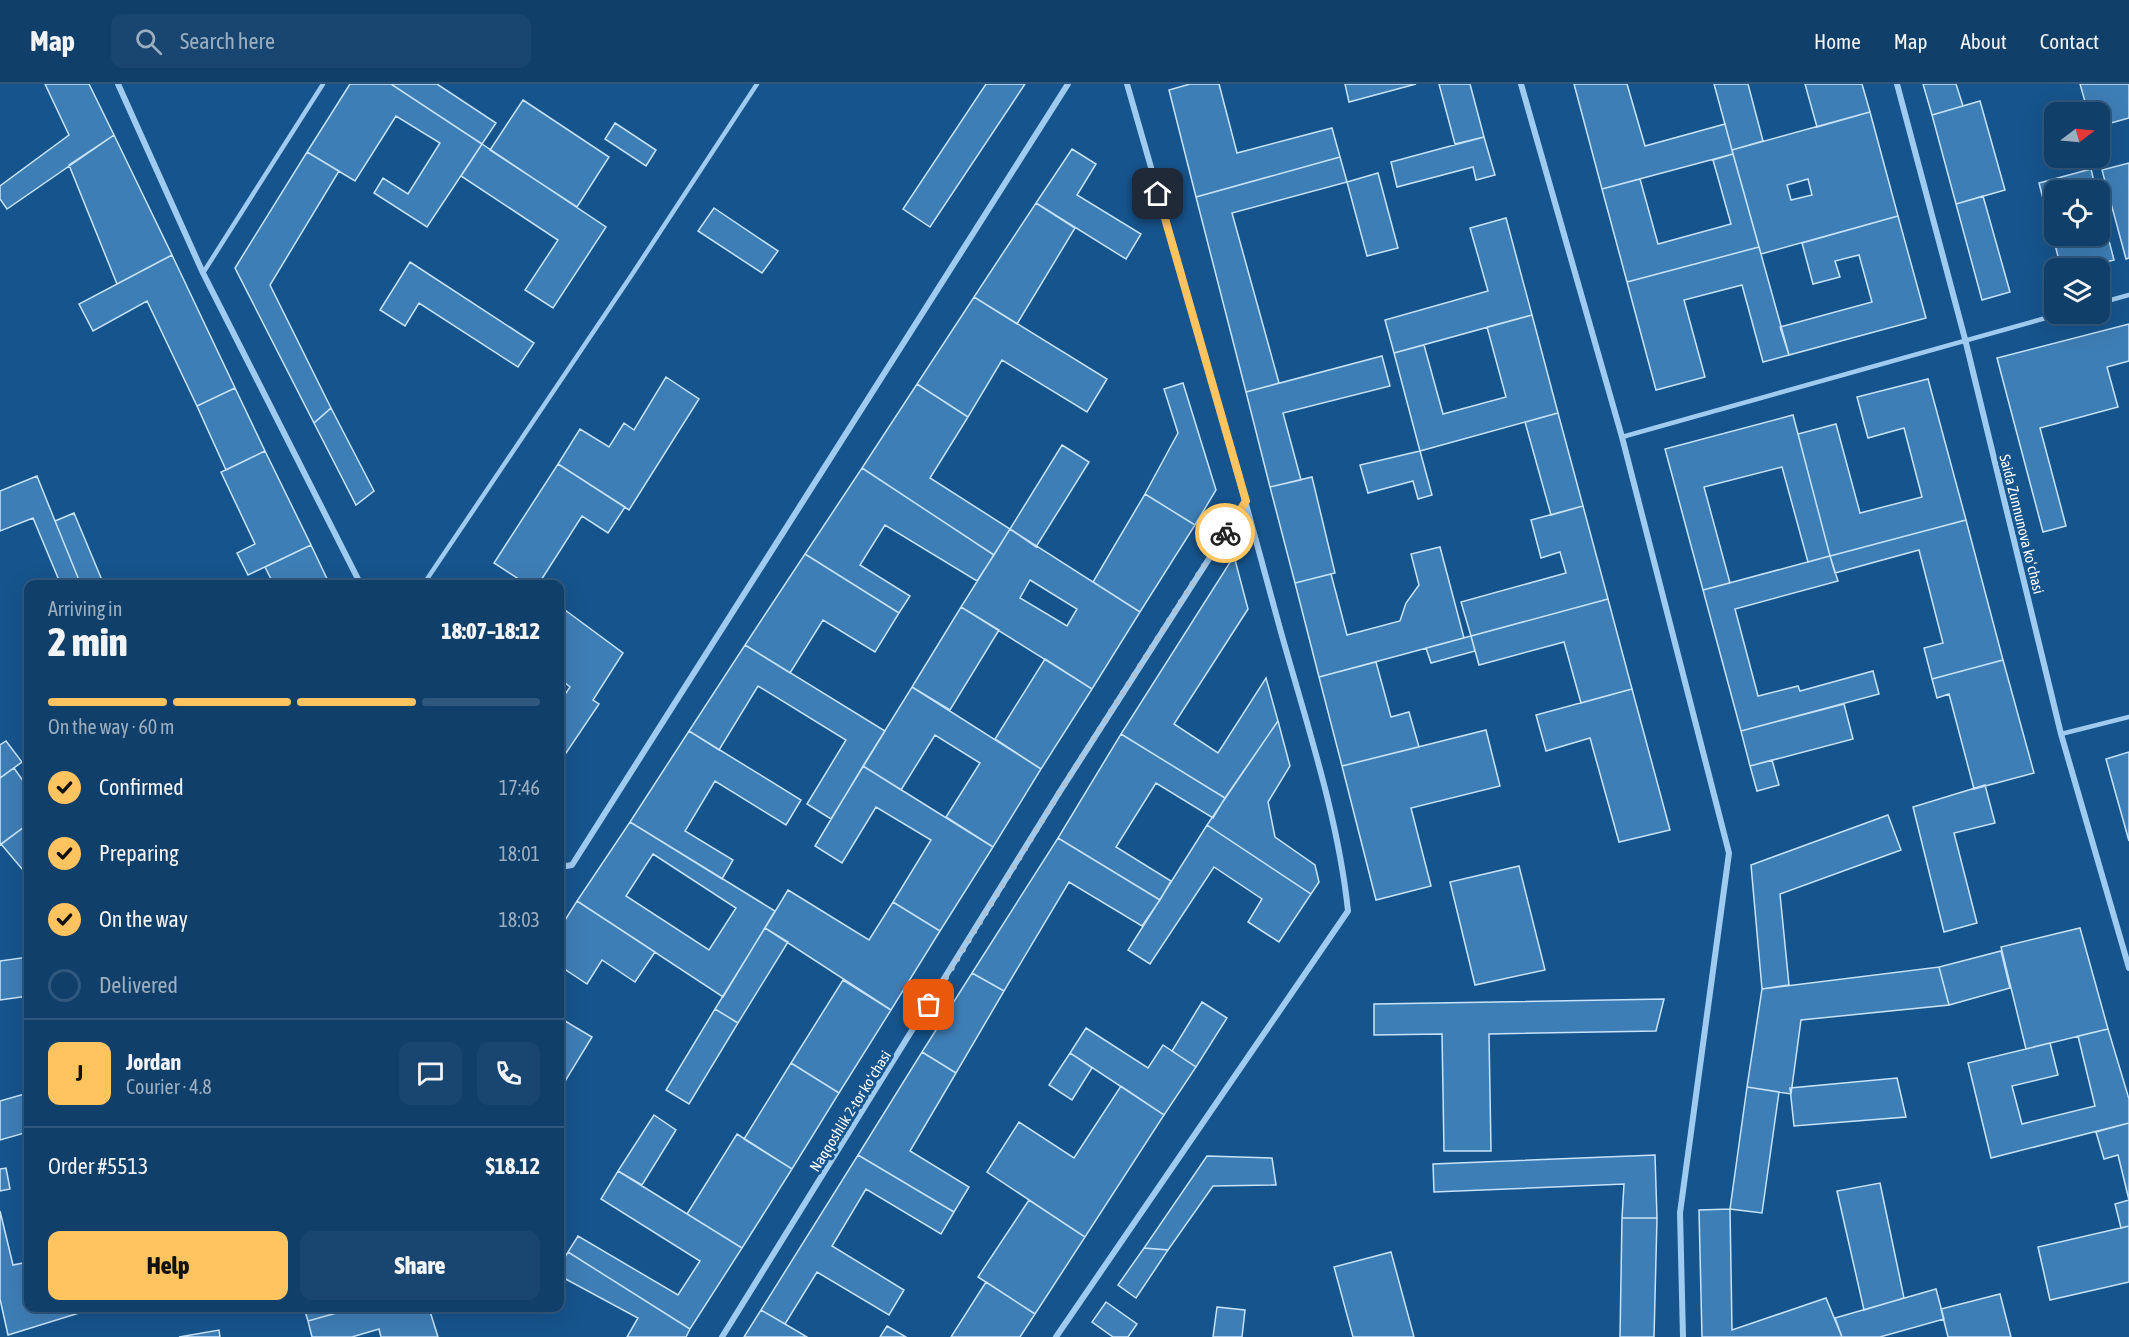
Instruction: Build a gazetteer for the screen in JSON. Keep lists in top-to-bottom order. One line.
{"streets":{"street":["Saida Zunnunova koʻchasi","Naqqoshlik 2-tor koʻchasi"]},"north":"right","page":{"header":"Map","search":"Search here","nav":["Home","Map","About","Contact"],"heading":["2 min","Arriving in","18:07–18:12"],"panel":["Jordan","Courier · 4.8","Order #5513","$18.12"],"bar":"On the way · 60 m","list":[["Confirmed","17:46"],["Preparing","18:01"],["On the way","18:03"],"Delivered"],"round":"J","buttons":["Help","Share"]}}
